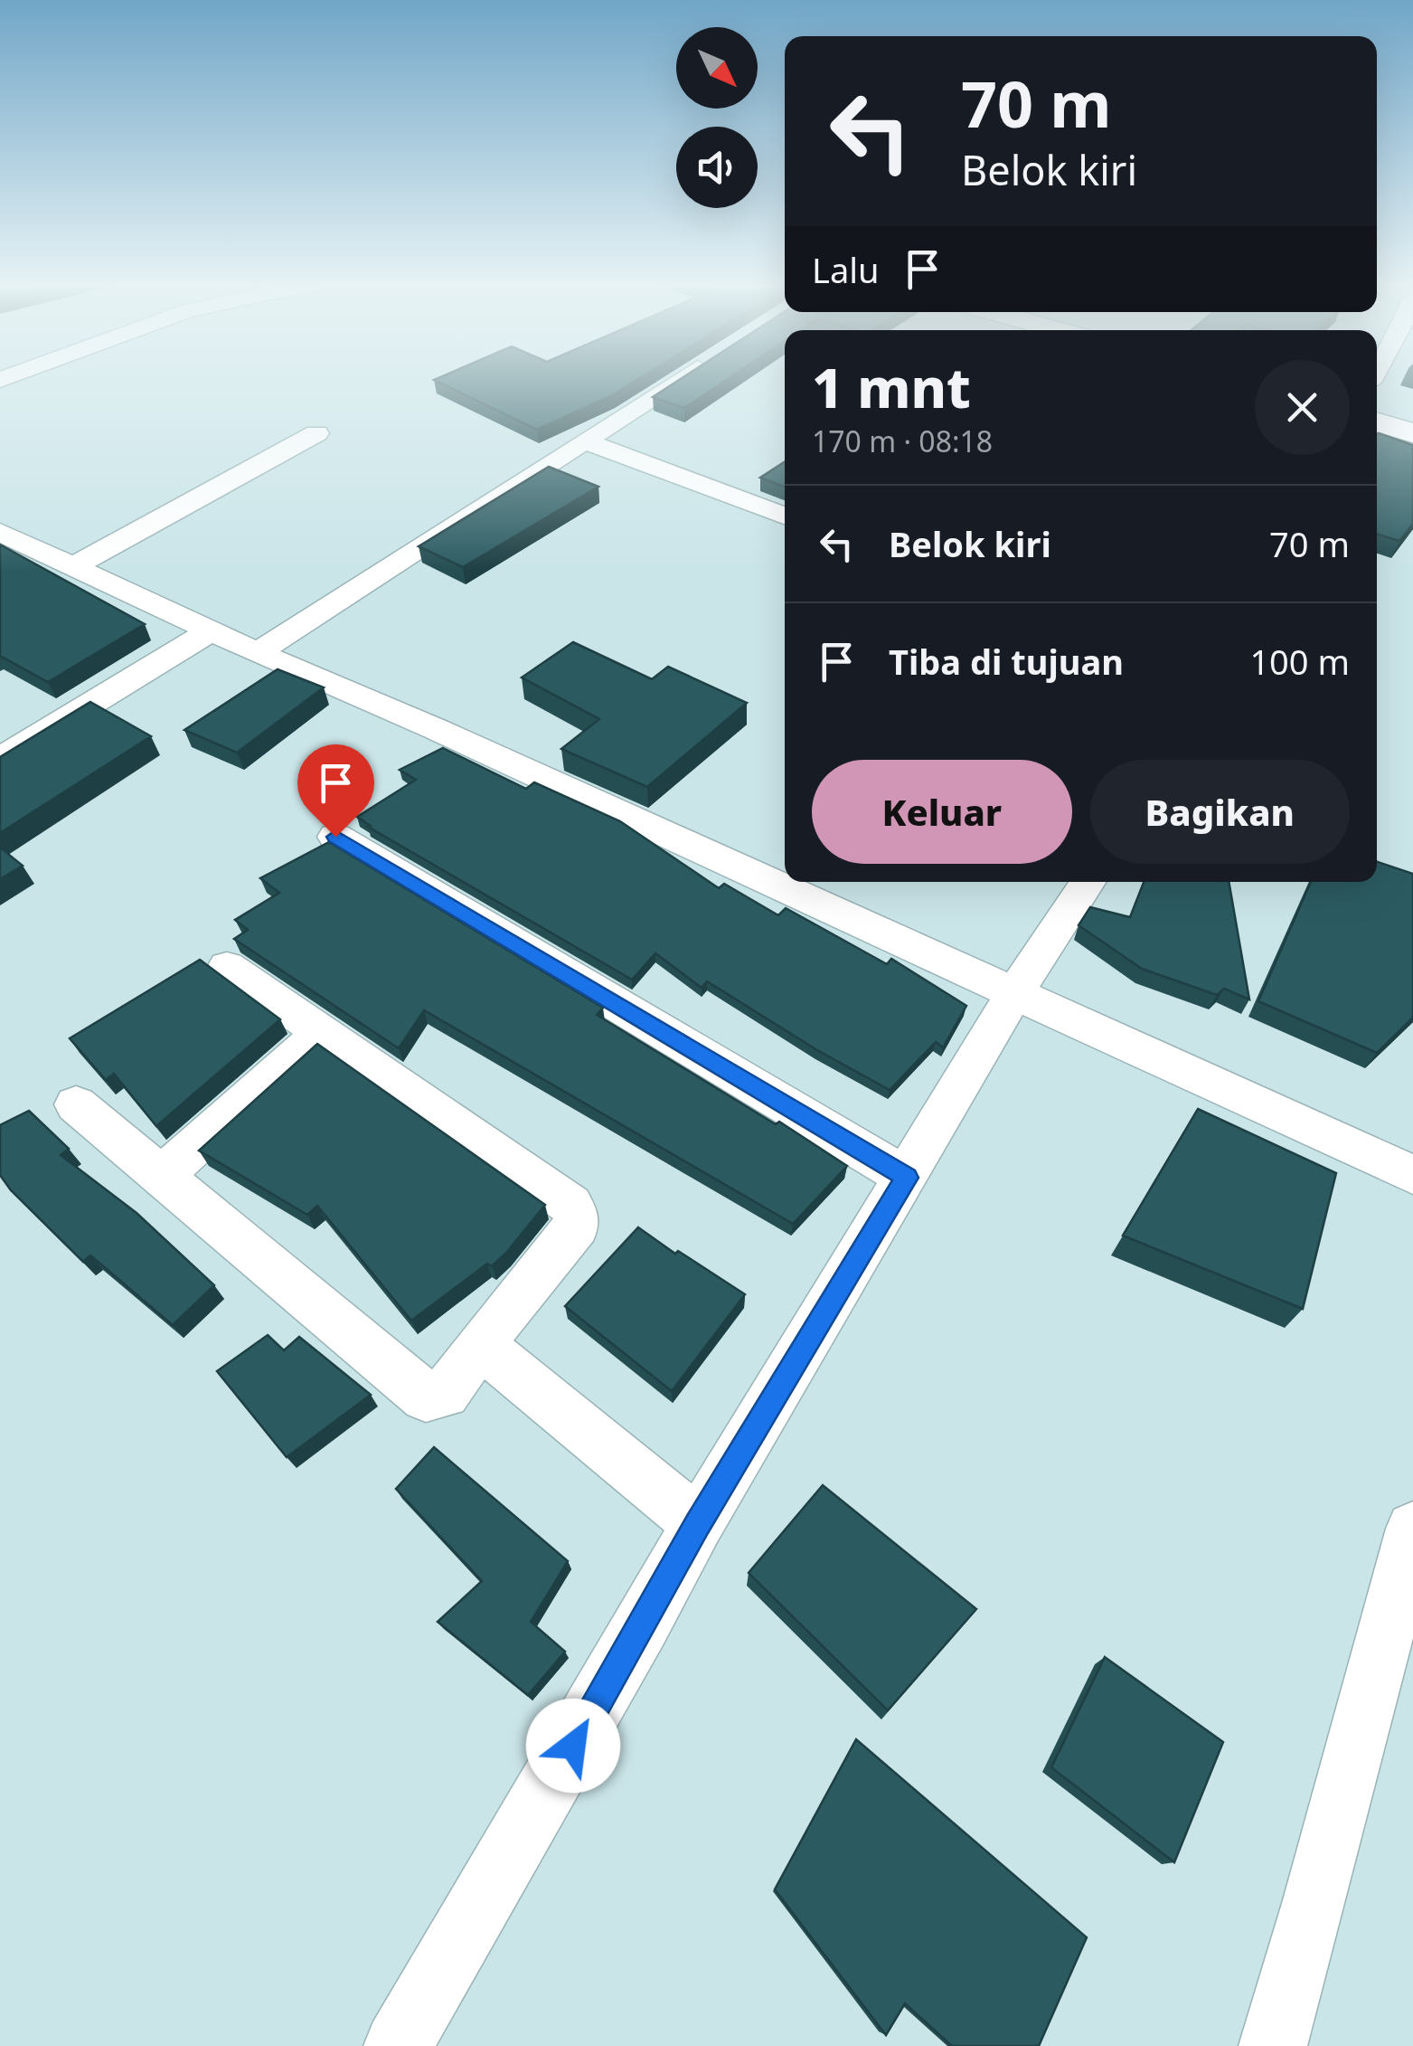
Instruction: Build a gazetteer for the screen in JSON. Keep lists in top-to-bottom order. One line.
{"north":"bottom right","page":{"turn":["70 m","Belok kiri"],"then":"Lalu","heading":["1 mnt","170 m · 08:18"],"list":[{"name":"Belok kiri","value":"70 m"},{"name":"Tiba di tujuan","value":"100 m"}],"buttons":["Keluar","Bagikan"]}}
